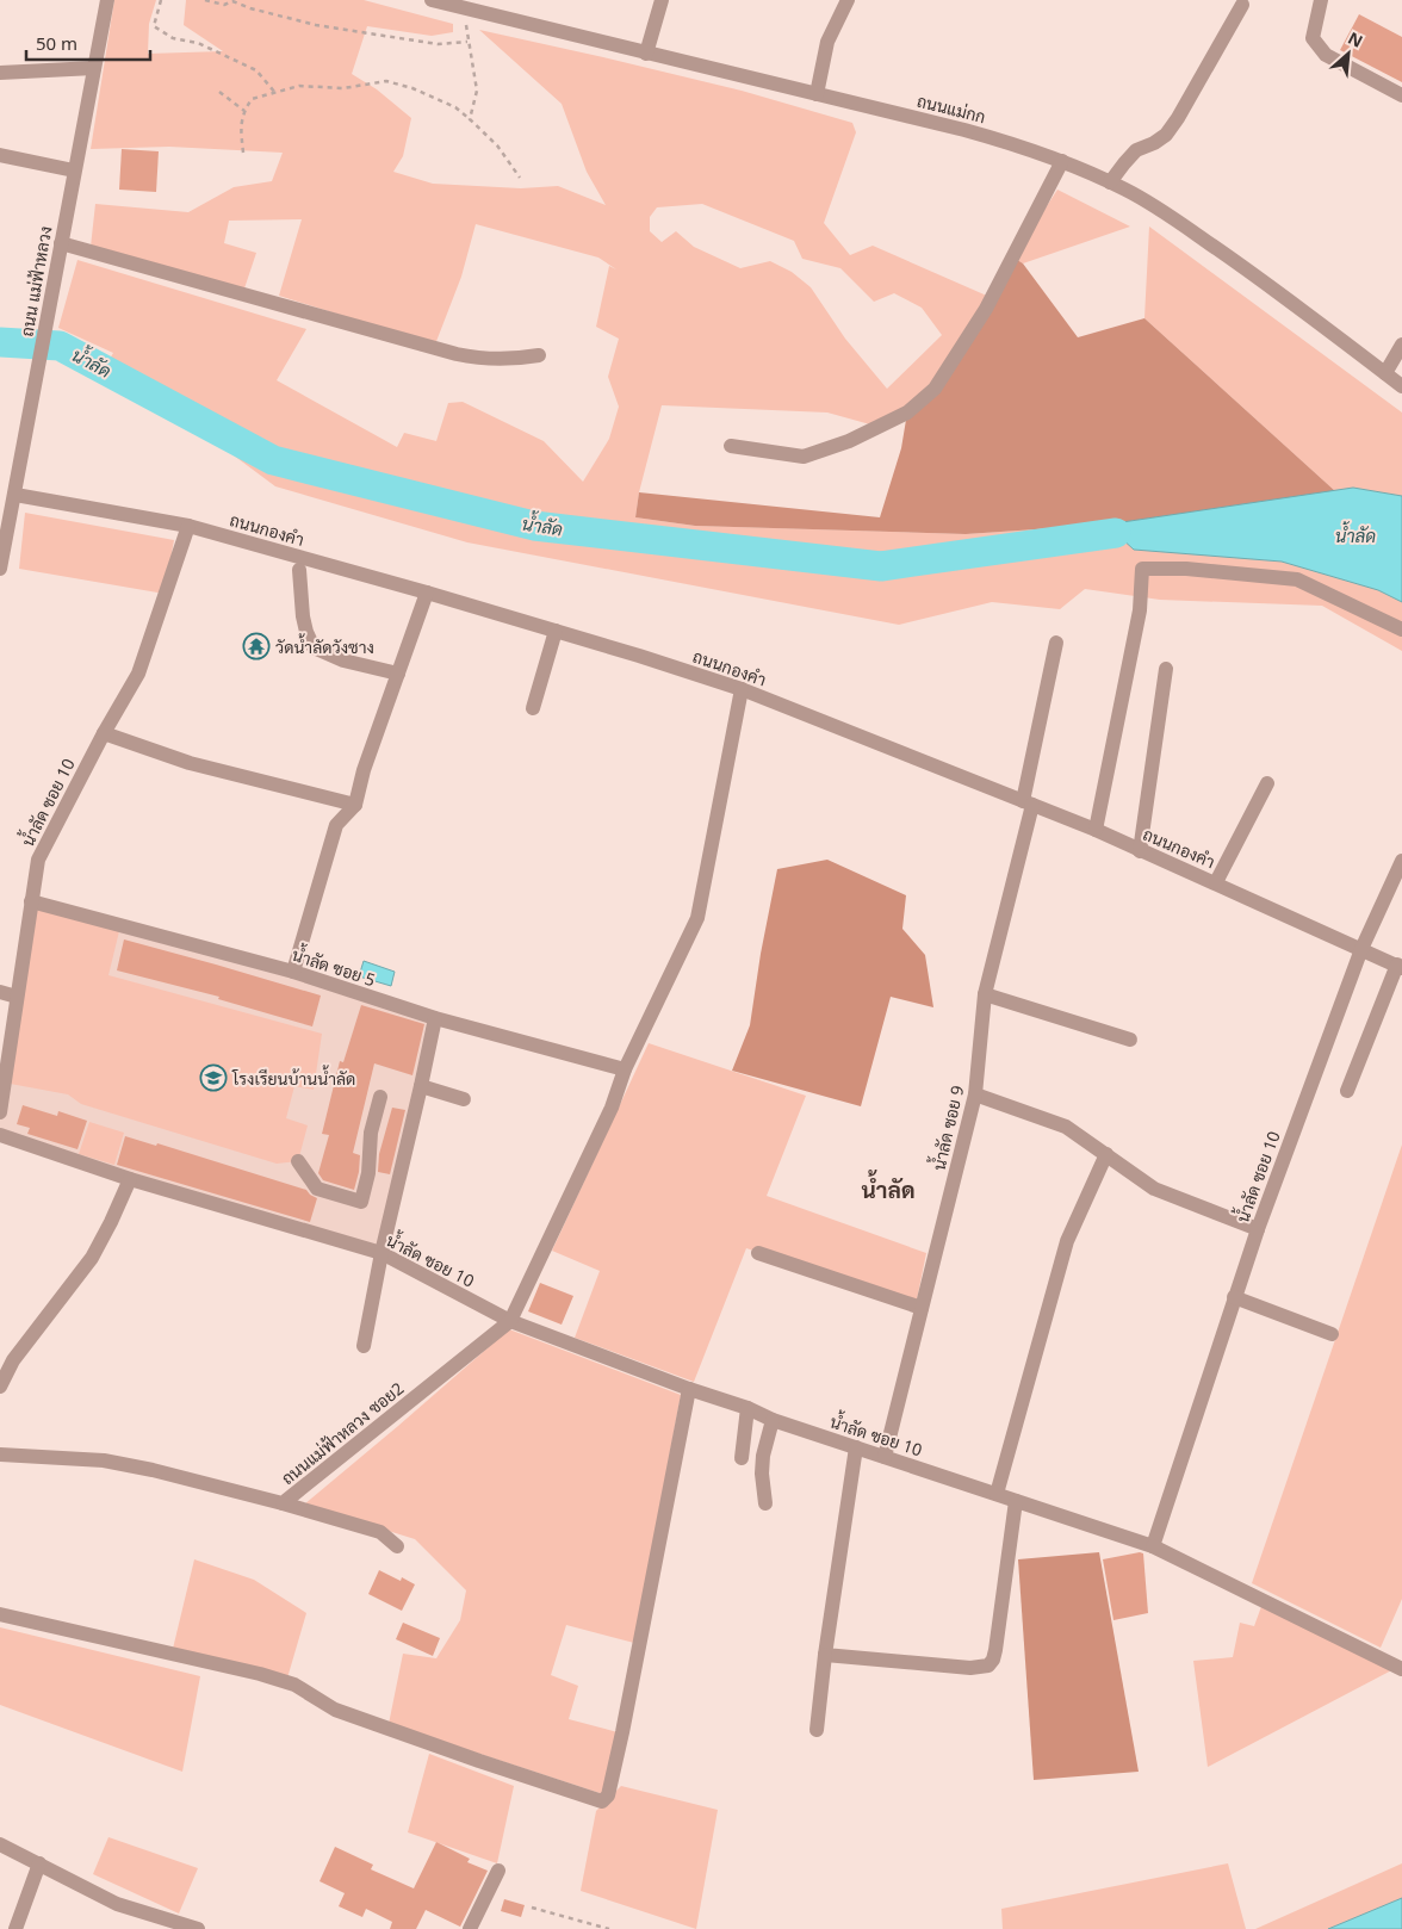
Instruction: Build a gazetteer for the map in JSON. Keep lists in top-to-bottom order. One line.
{"streets":{"street":["ถนนแม่กก","ถนน แม่ฟ้าหลวง","ถนนกองคำ","น้ำลัด ซอย 10","น้ำลัด ซอย 5","น้ำลัด ซอย 9","ถนนแม่ฟ้าหลวง ซอย2"]},"crossings":[["ถนน แม่ฟ้าหลวง","ถนนกองคำ"],["ถนนกองคำ","น้ำลัด ซอย 10"],["ถนนกองคำ","น้ำลัด ซอย 9"],["น้ำลัด ซอย 10","น้ำลัด ซอย 5"],["น้ำลัด ซอย 10","น้ำลัด ซอย 9"],["น้ำลัด ซอย 10","ถนนแม่ฟ้าหลวง ซอย2"]],"districts":["น้ำลัด"],"water":["น้ำลัด"],"places":{"temple":["วัดน้ำลัดวังซาง"],"school or university":["โรงเรียนบ้านน้ำลัด"]},"scale_bar":"50 m","north":"top right"}
